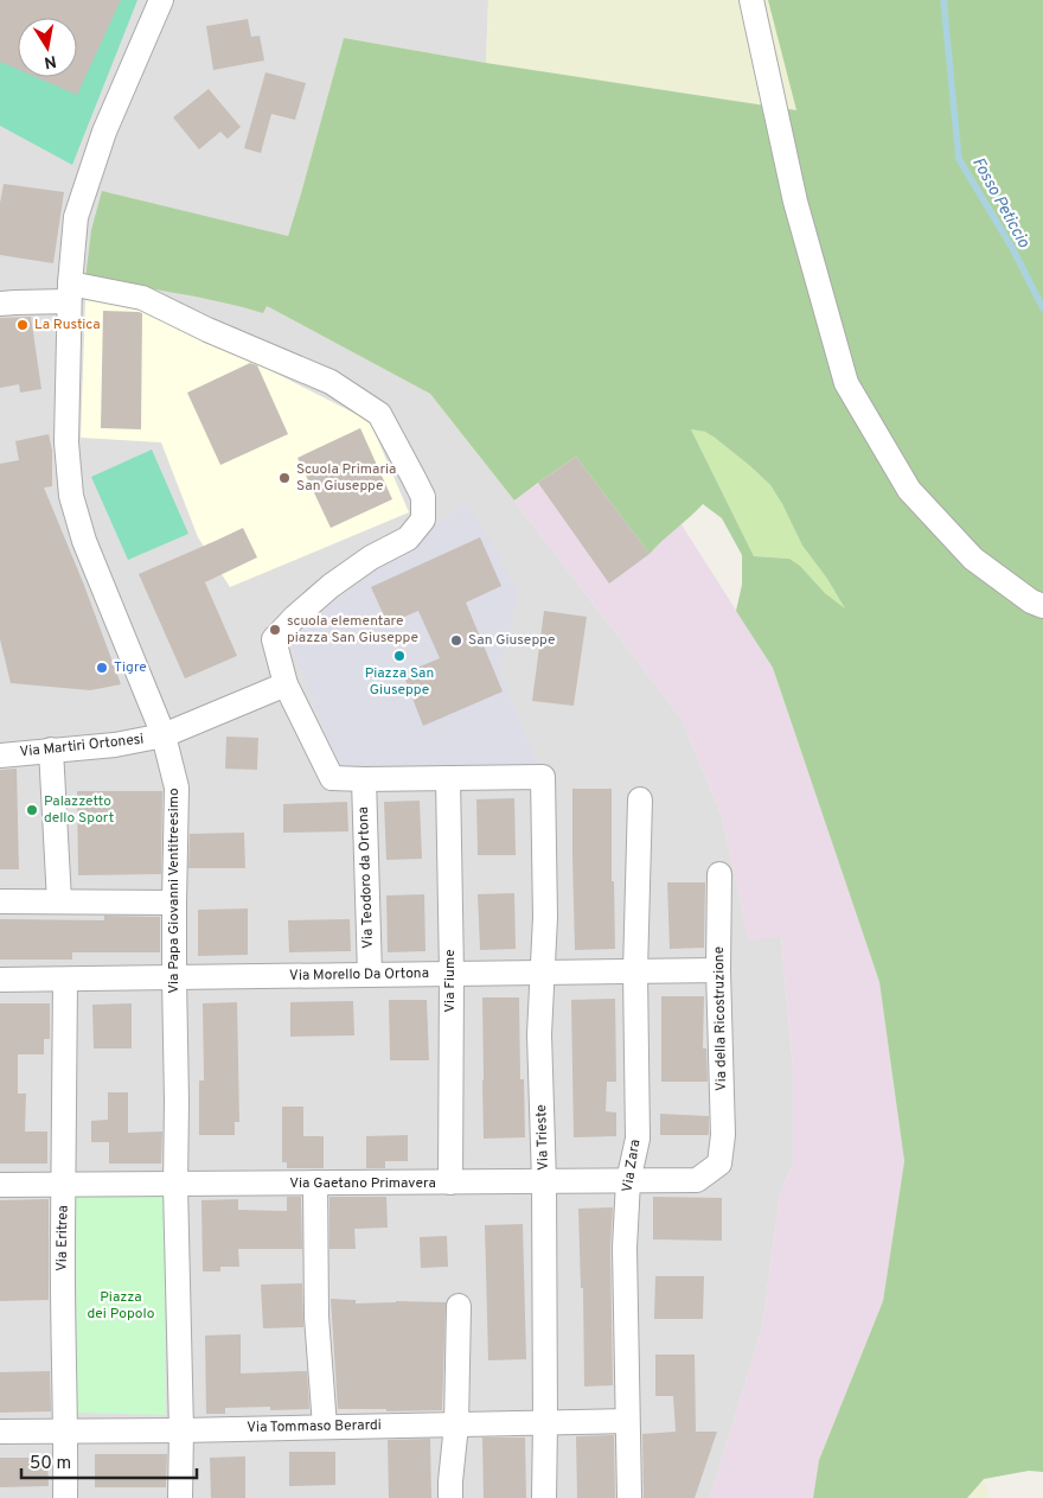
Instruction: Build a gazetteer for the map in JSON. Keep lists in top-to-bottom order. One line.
{"streets":{"street":["Via Martiri Ortonesi","Via Teodoro da Ortona","Via Papa Giovanni Ventitreesimo","Via Morello Da Ortona","Via Fiume","Via della Ricostruzione","Via Trieste","Via Zara","Via Gaetano Primavera","Via Eritrea","Via Tommaso Berardi"]},"crossings":[["Via Martiri Ortonesi","Via Papa Giovanni Ventitreesimo"],["Via Teodoro da Ortona","Via Morello Da Ortona"],["Via Papa Giovanni Ventitreesimo","Via Morello Da Ortona"],["Via Papa Giovanni Ventitreesimo","Via Gaetano Primavera"],["Via Papa Giovanni Ventitreesimo","Via Tommaso Berardi"],["Via Morello Da Ortona","Via Fiume"],["Via Morello Da Ortona","Via della Ricostruzione"],["Via Morello Da Ortona","Via Trieste"],["Via Morello Da Ortona","Via Zara"],["Via Morello Da Ortona","Via Eritrea"],["Via Fiume","Via Trieste"],["Via Fiume","Via Gaetano Primavera"],["Via della Ricostruzione","Via Gaetano Primavera"],["Via Trieste","Via Gaetano Primavera"],["Via Trieste","Via Tommaso Berardi"],["Via Zara","Via Gaetano Primavera"],["Via Zara","Via Tommaso Berardi"],["Via Gaetano Primavera","Via Eritrea"],["Via Eritrea","Via Tommaso Berardi"]],"water":["Fosso Peticcio"],"parks":["Piazza dei Popolo"],"places":["La Rustica","Scuola Primaria San Giuseppe","scuola elementare piazza San Giuseppe","San Giuseppe","Piazza San Giuseppe","Tigre","Palazzetto dello Sport"],"scale_bar":"50 m","north":"bottom"}
